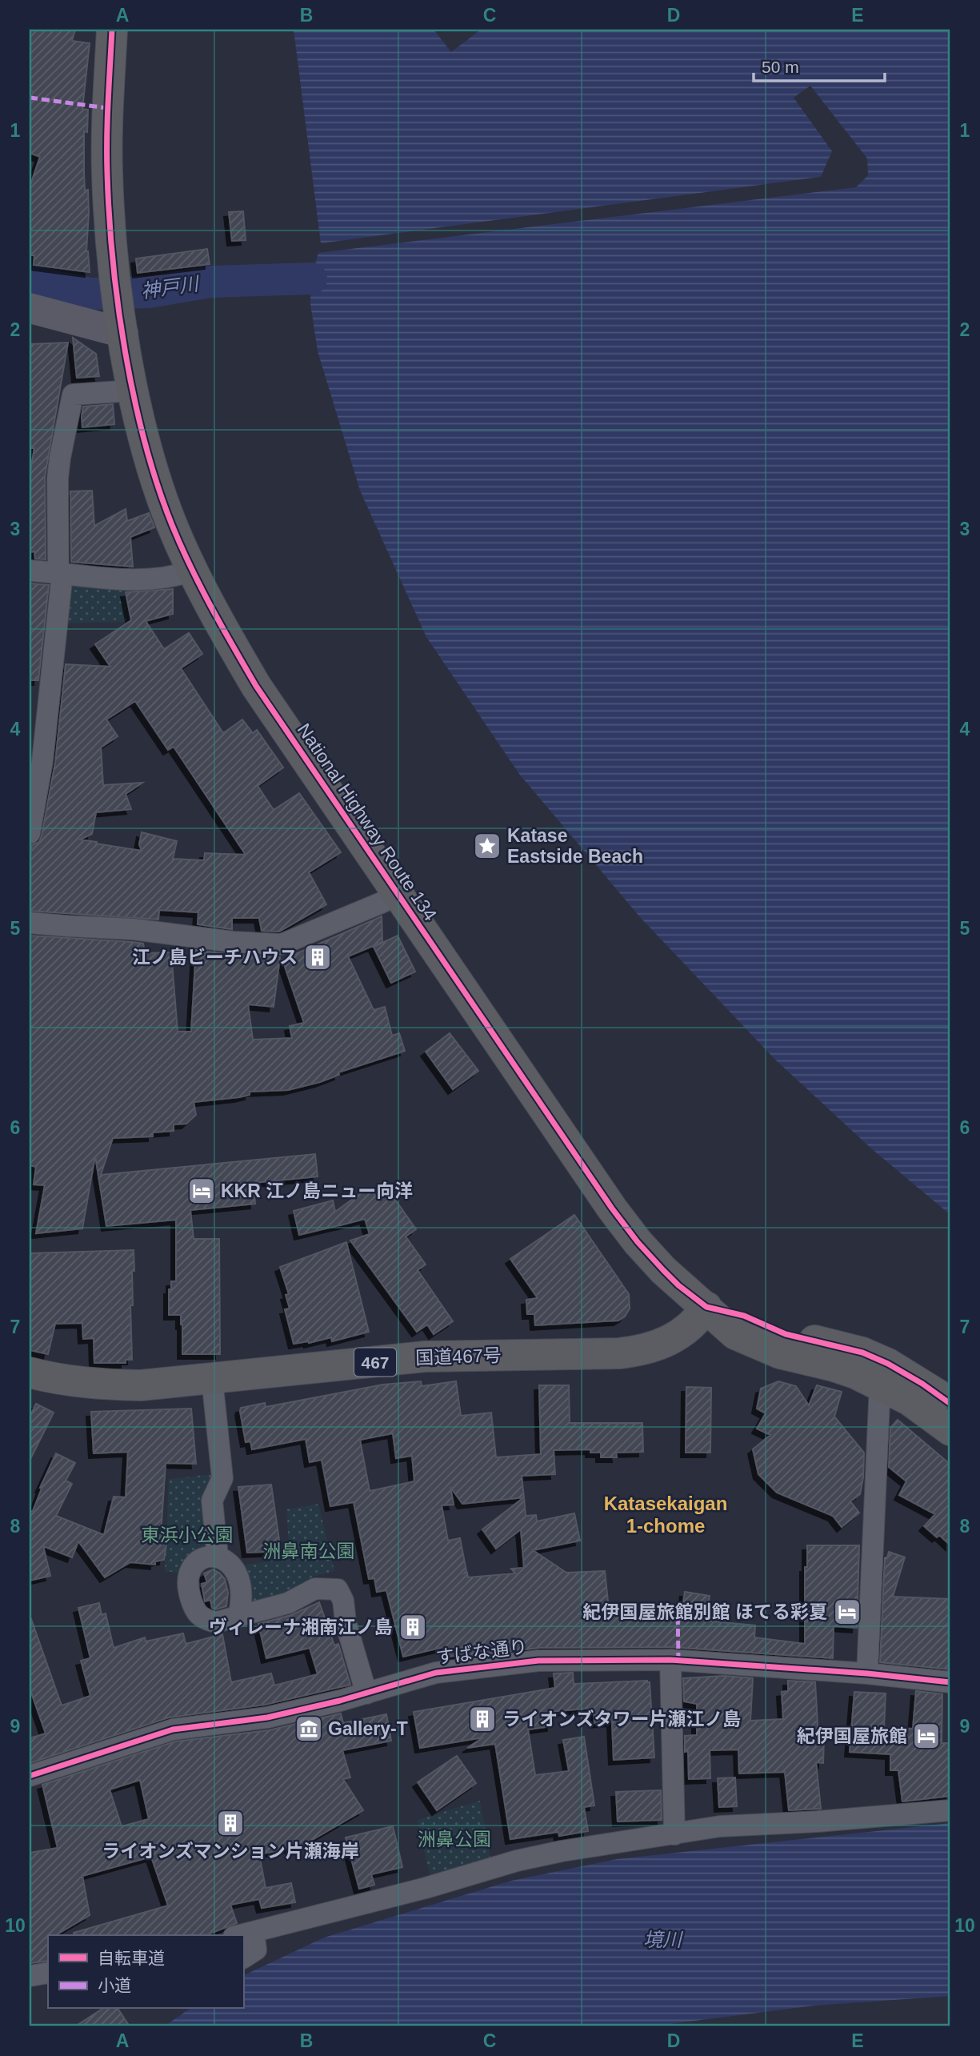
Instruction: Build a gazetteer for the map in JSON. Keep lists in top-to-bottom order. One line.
{"streets":{"highway":["National Highway Route 134","国道467号","467"],"street":["すばな通り"]},"crossings":[["National Highway Route 134","国道467号"]],"districts":["Katasekaigan 1-chome"],"water":["神戸川","境川"],"parks":["東浜小公園","洲鼻南公園","洲鼻公園"],"places":{"place":["Katase Eastside Beach"],"building":["江ノ島ビーチハウス","ヴィレーナ湘南江ノ島","ライオンズタワー片瀬江ノ島","ライオンズマンション片瀬海岸"],"hotel":["KKR 江ノ島ニュー向洋","紀伊国屋旅館別館 ほてる彩夏","紀伊国屋旅館"],"museum":["Gallery-T"]},"legend":["自転車道","小道"],"scale_bar":"50 m","grid":{"columns":["A","B","C","D","E"],"rows":["1","2","3","4","5","6","7","8","9","10"]}}
